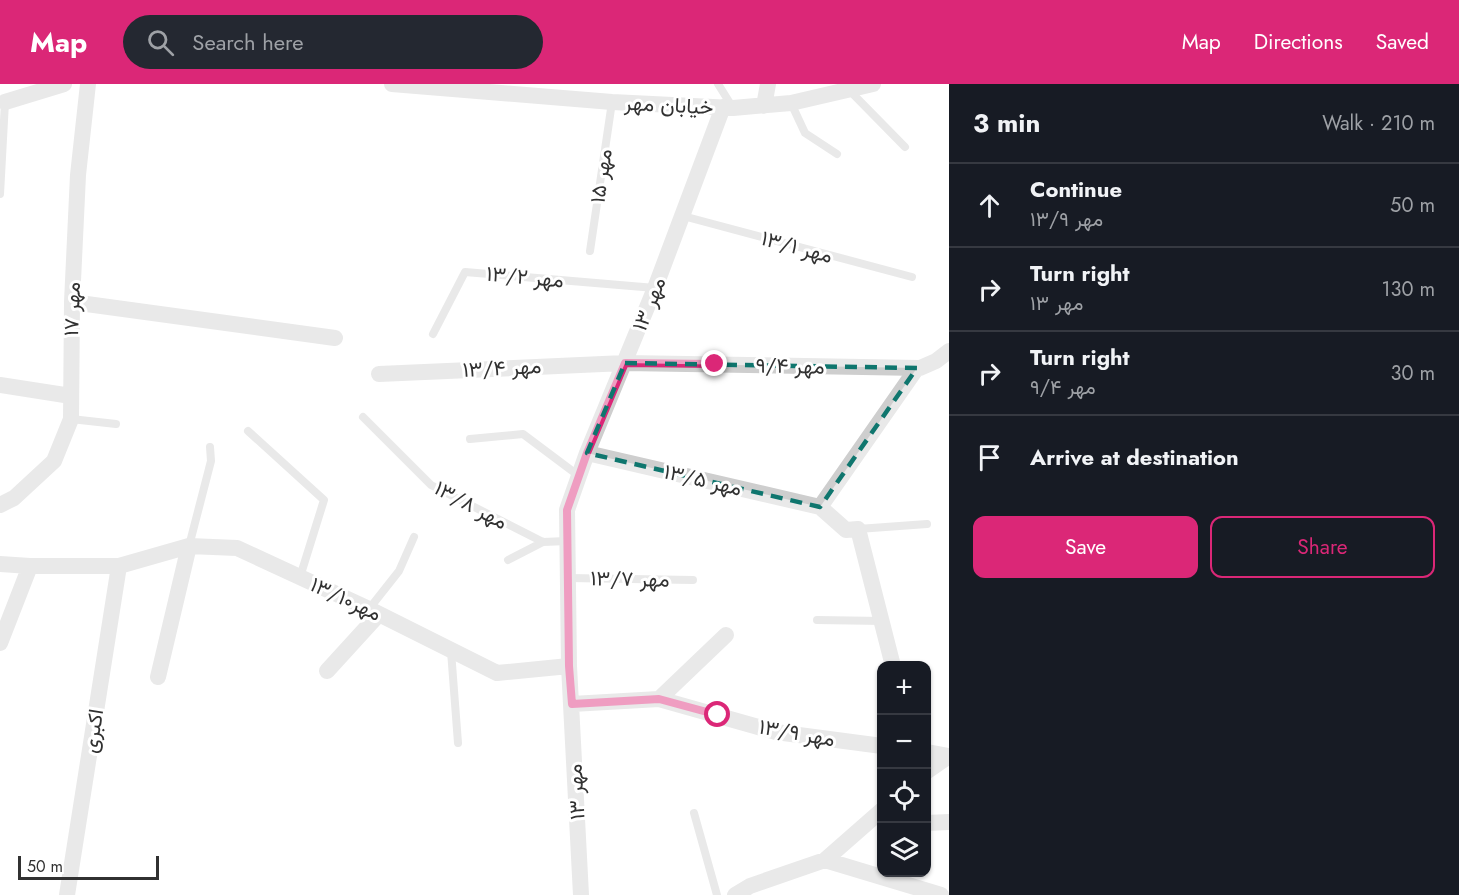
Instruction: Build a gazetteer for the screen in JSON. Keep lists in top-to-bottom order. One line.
{"streets":{"street":["خیابان مهر","مهر ۱۳","مهر ۱۷","مهر ۹/۴","مهر ۱۳/۴","مهر ۱۳/۵","مهر۱۳/۱۰","اکبری","مهر ۱۳/۹"],"lane":["مهر ۱۵","مهر ۱۳/۱","مهر ۱۳/۲","مهر ۱۳/۸","مهر ۱۳/۷"]},"crossings":[["خیابان مهر","مهر ۱۵"],["خیابان مهر","مهر ۱۳"],["مهر ۱۳/۱","مهر ۱۳"],["مهر ۱۳/۲","مهر ۱۳"],["مهر ۱۳","مهر ۹/۴"],["مهر ۱۳","مهر ۱۳/۴"],["مهر ۱۳","مهر ۱۳/۵"],["مهر ۱۳","مهر ۱۳/۸"],["مهر ۱۳","مهر ۱۳/۷"],["مهر ۱۳","مهر۱۳/۱۰"],["مهر ۱۳","مهر ۱۳/۹"],["مهر ۹/۴","مهر ۱۳/۴"],["مهر۱۳/۱۰","اکبری"]],"scale_bar":"50 m","page":{"header":"Map","search":"Search here","nav":["Map","Directions","Saved"],"heading":["3 min","Walk · 210 m"],"list":[["Continue","مهر ۱۳/۹","50 m"],["Turn right","مهر ۱۳","130 m"],["Turn right","مهر ۹/۴","30 m"],"Arrive at destination"],"buttons":["Save","Share"],"map_buttons":["+","−"],"scale":"50 m"}}
